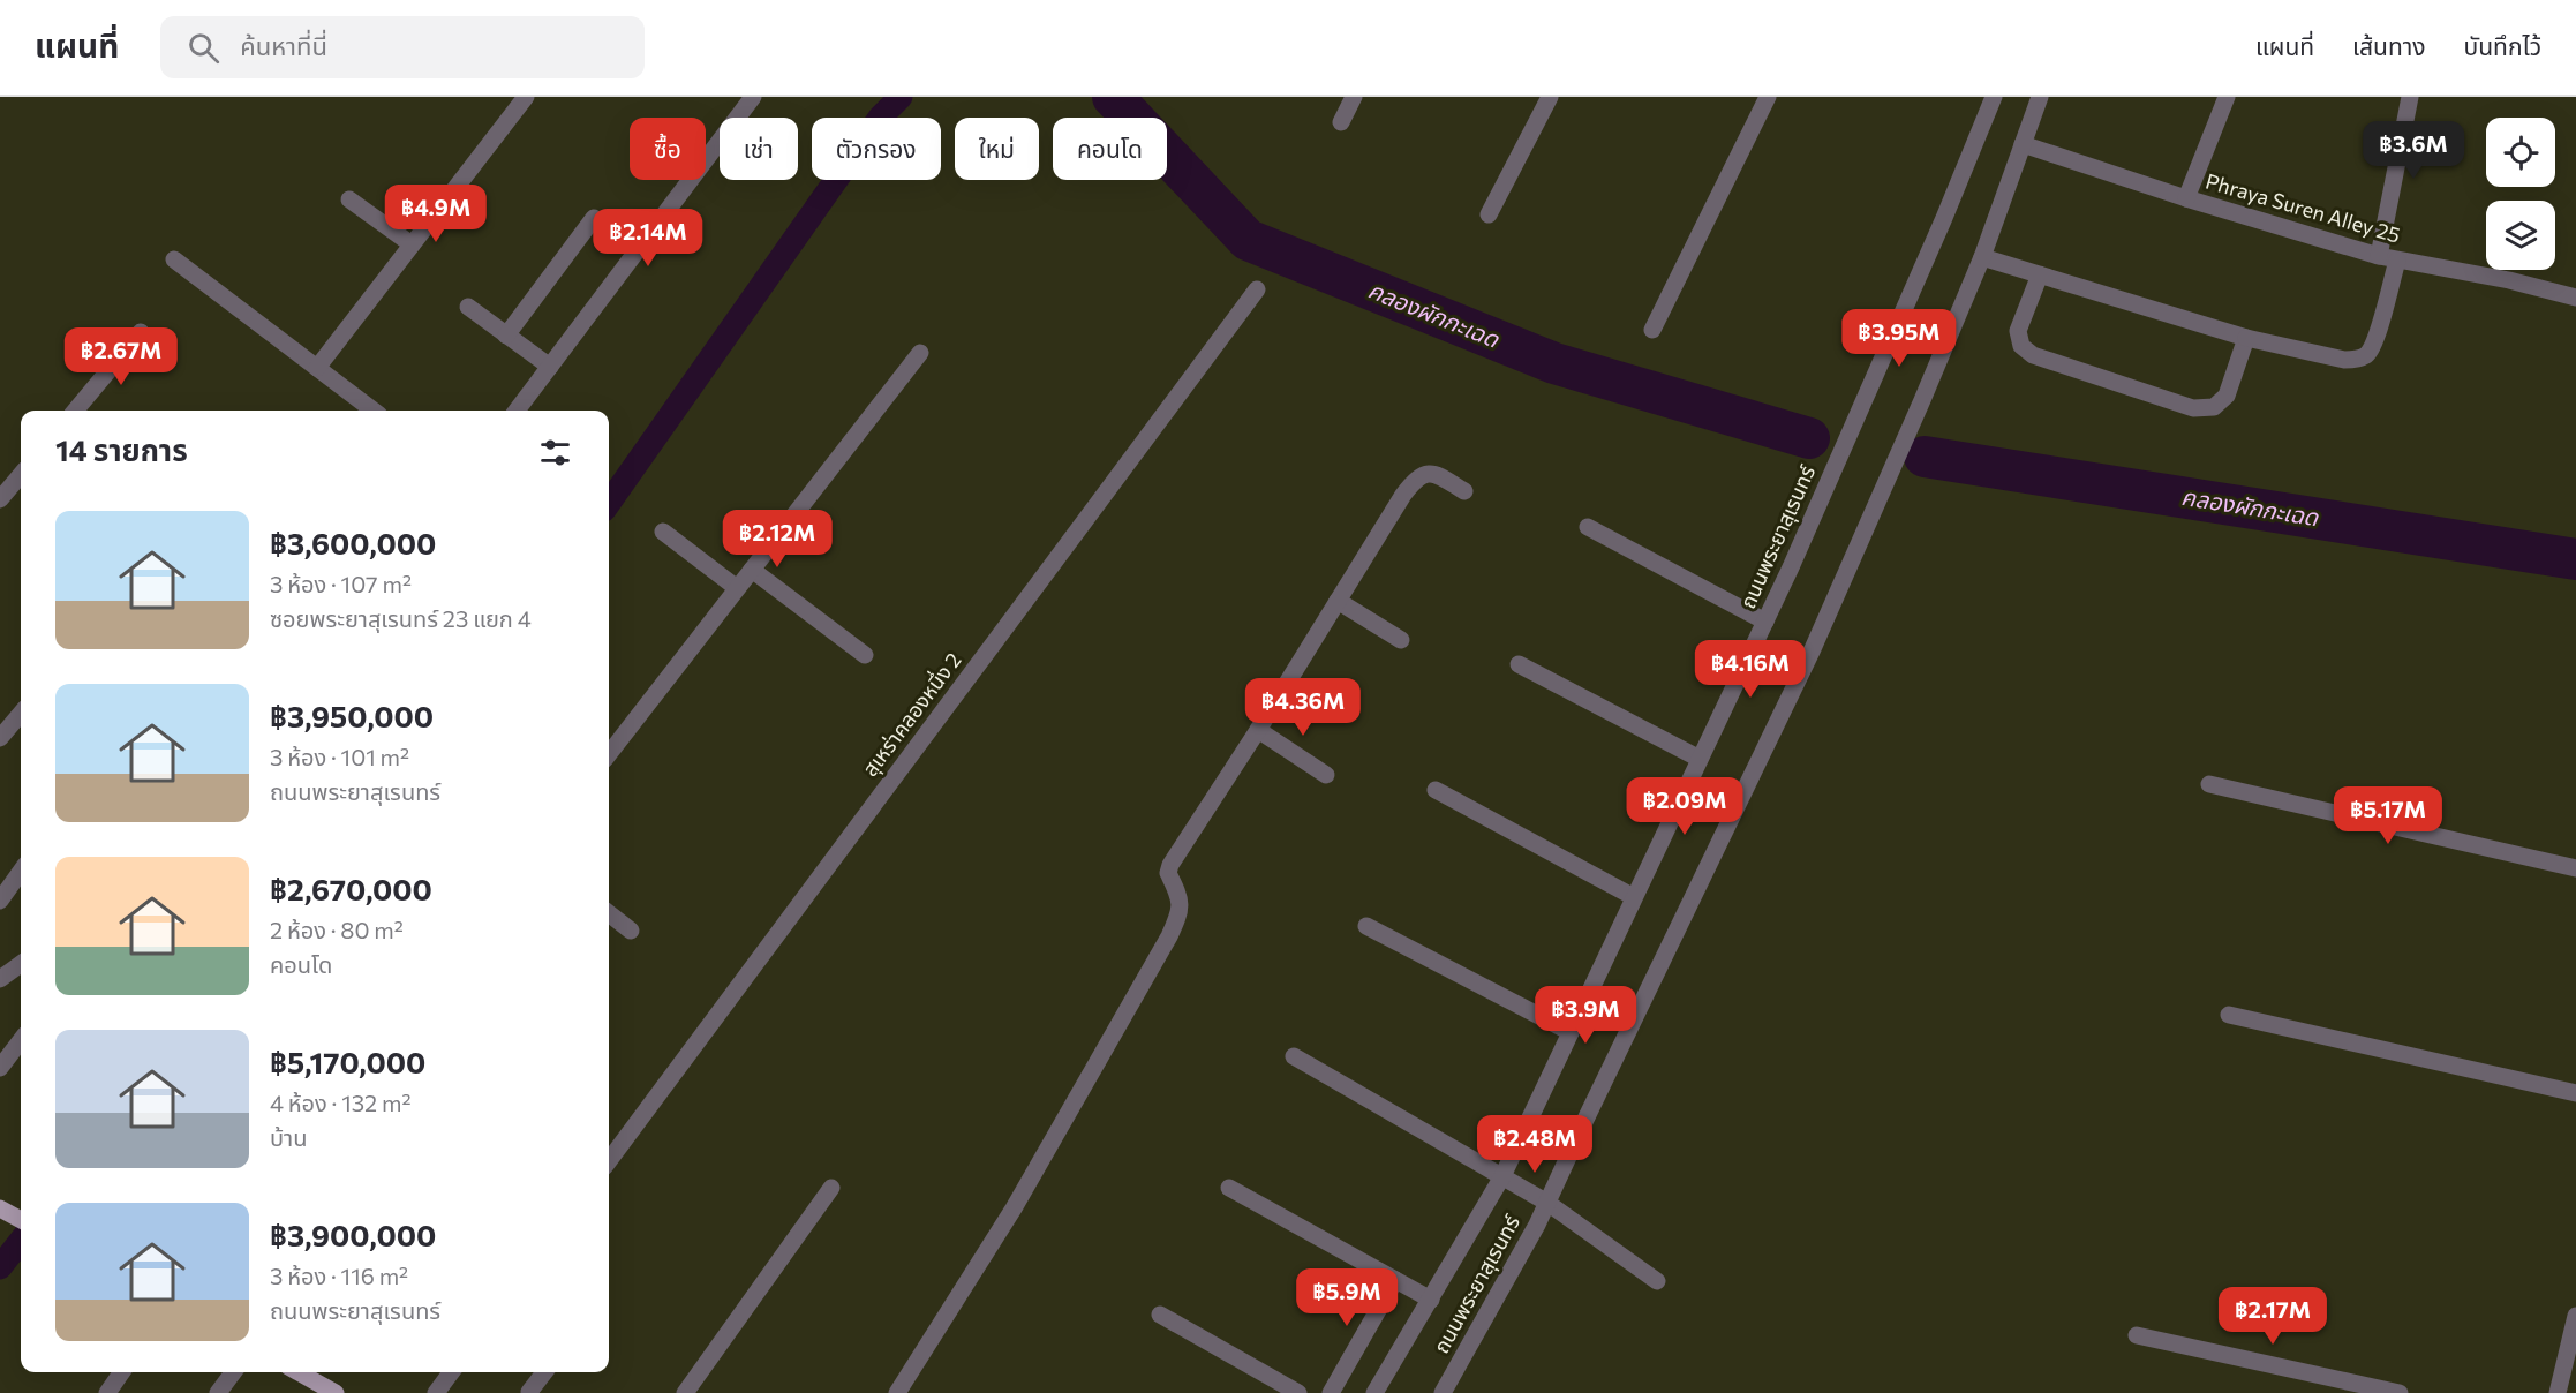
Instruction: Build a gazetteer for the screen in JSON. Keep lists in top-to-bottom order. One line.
{"streets":{"street":["Phraya Suren Alley 25","ถนนพระยาสุเรนทร์","สุเหร่าคลองหนึ่ง 2"]},"crossings":[["Phraya Suren Alley 25","ถนนพระยาสุเรนทร์"]],"water":["คลองผักกะเฉด"],"page":{"header":"แผนที่","search":"ค้นหาที่นี่","nav":["แผนที่","เส้นทาง","บันทึกไว้"],"chip":["ซื้อ","เช่า","ตัวกรอง","ใหม่","คอนโด"],"price":["฿3.6M","฿4.9M","฿2.14M","฿3.95M","฿2.67M","฿2.12M","฿4.16M","฿4.36M","฿2.09M","฿5.17M","฿3.9M","฿2.48M","฿5.9M","฿2.17M"],"heading":"14 รายการ","list":[{"name":"฿3,600,000","note":"3 ห้อง · 107 m² · ซอยพระยาสุเรนทร์ 23 แยก 4"},{"name":"฿3,950,000","note":"3 ห้อง · 101 m² · ถนนพระยาสุเรนทร์"},{"name":"฿2,670,000","note":"2 ห้อง · 80 m² · คอนโด"},{"name":"฿5,170,000","note":"4 ห้อง · 132 m² · บ้าน"},{"name":"฿3,900,000","note":"3 ห้อง · 116 m² · ถนนพระยาสุเรนทร์"}]}}
